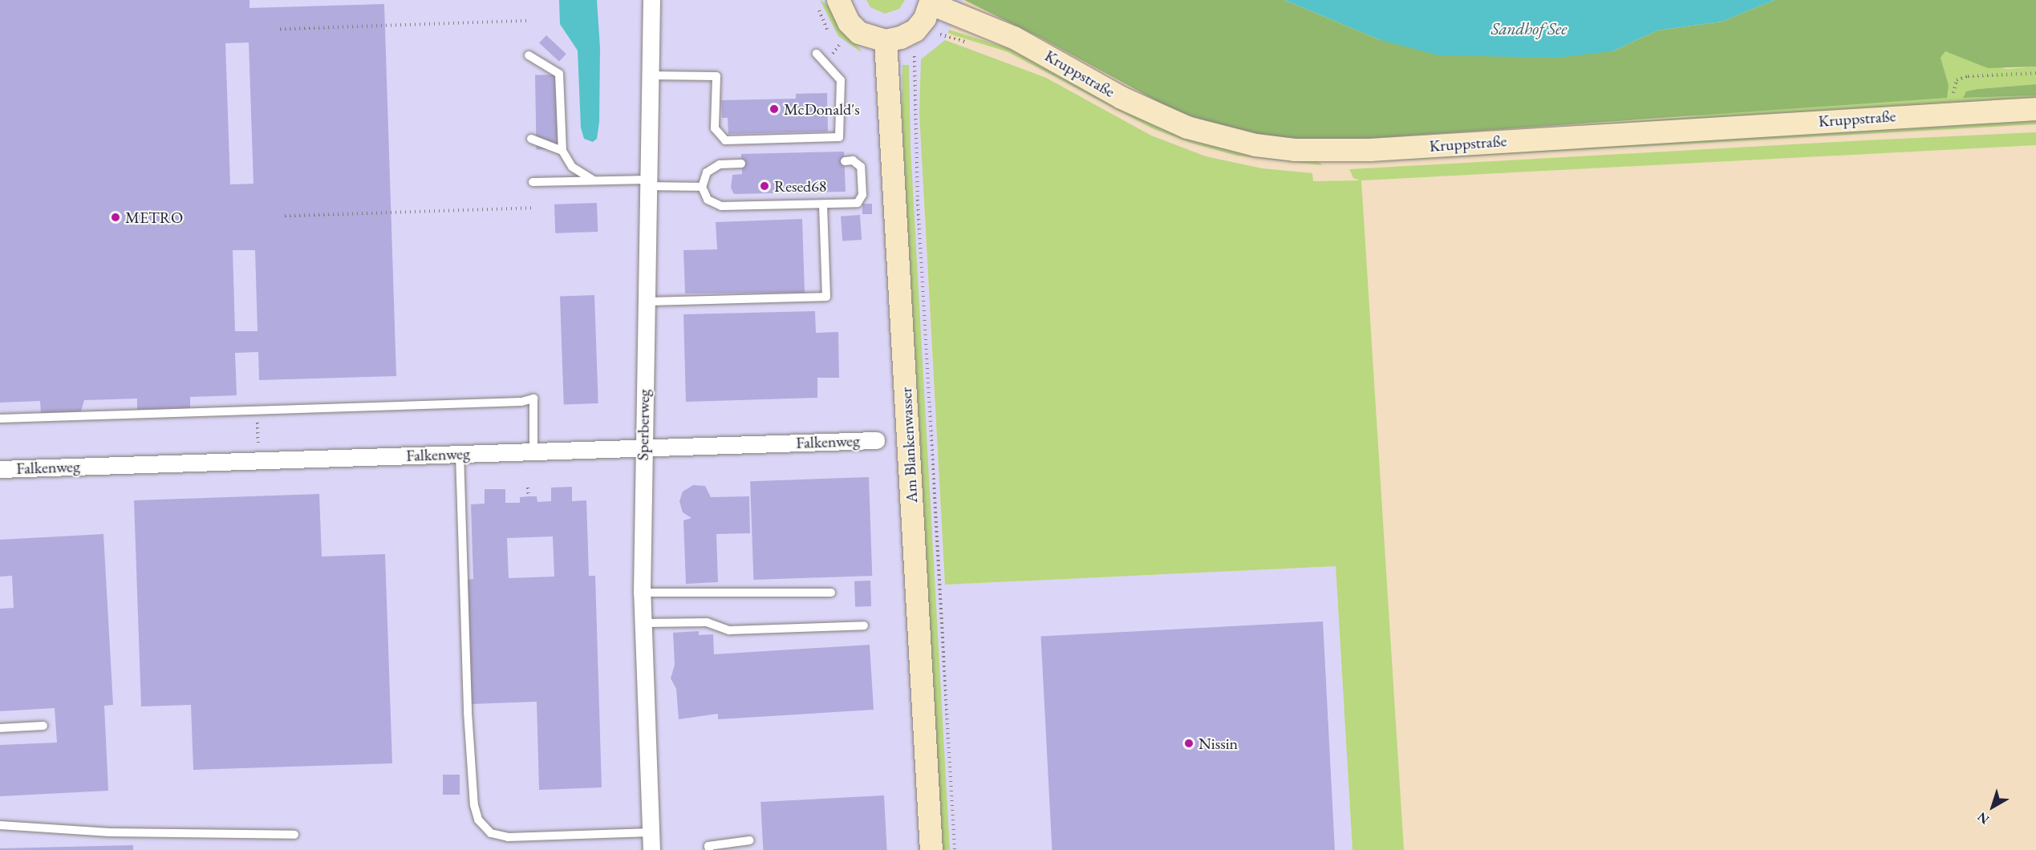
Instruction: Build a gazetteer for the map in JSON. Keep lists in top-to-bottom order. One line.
{"streets":{"street":["Kruppstraße","Sperberweg","Falkenweg","Am Blankenwasser"]},"crossings":[["Sperberweg","Falkenweg"]],"water":["Sandhof See"],"places":["McDonald's","Resed68","METRO","Nissin"],"north":"bottom left"}
